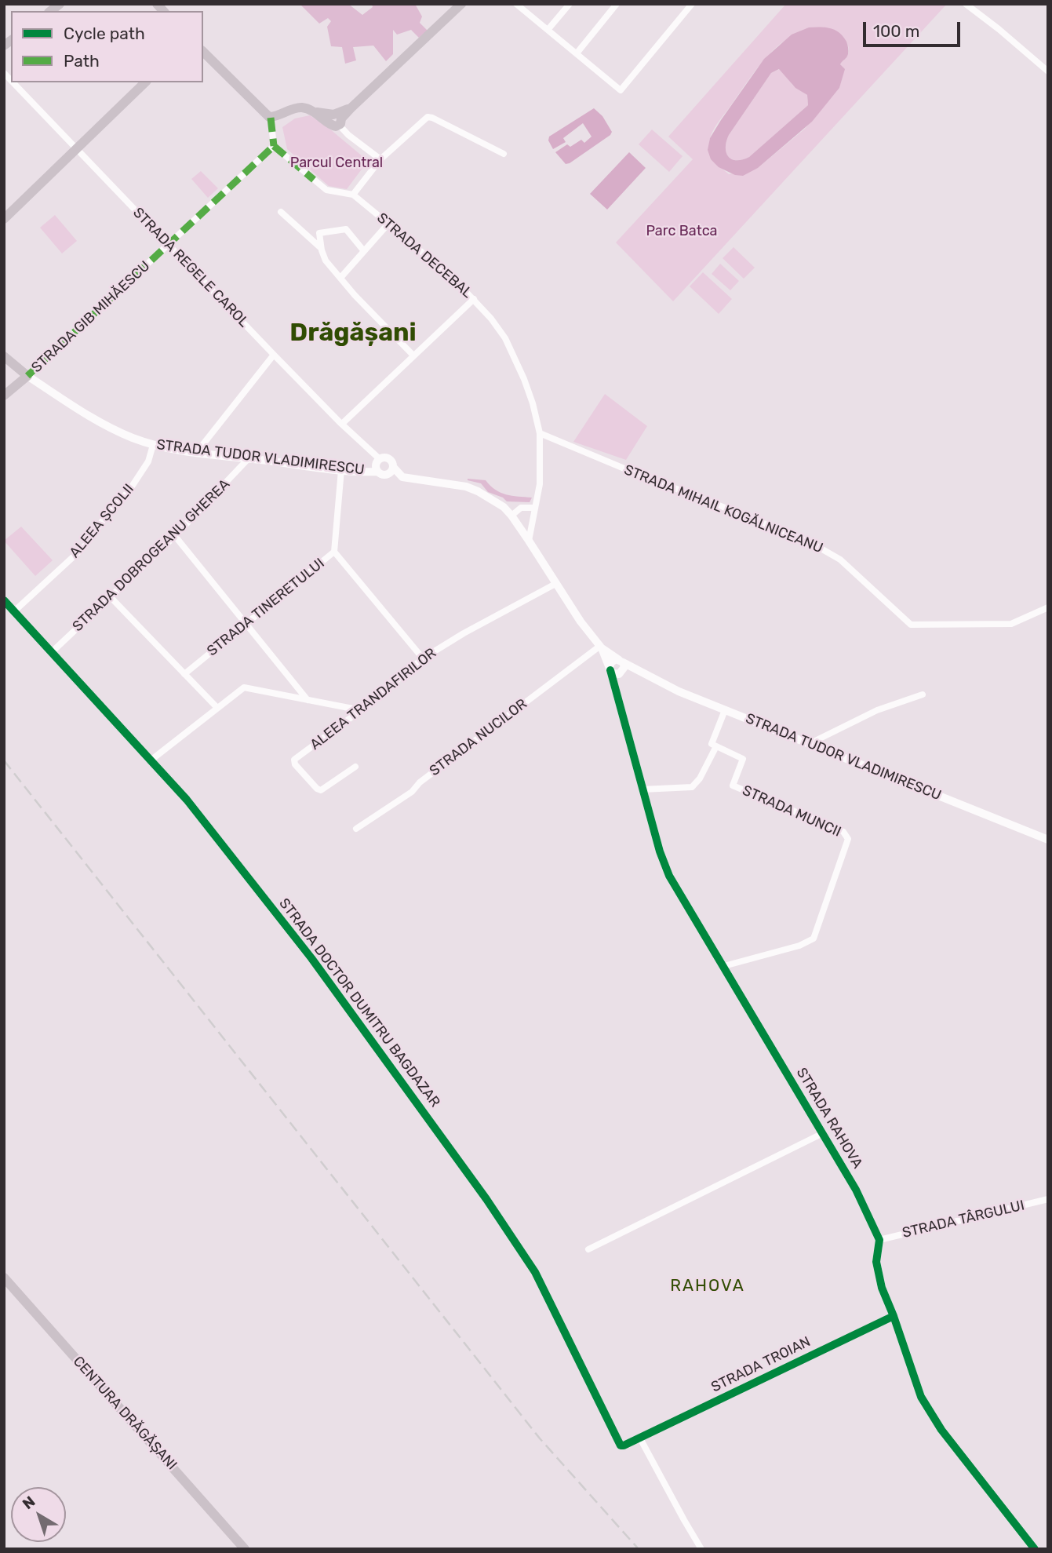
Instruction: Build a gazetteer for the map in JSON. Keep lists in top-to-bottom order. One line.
{"streets":{"main road":["STRADA TUDOR VLADIMIRESCU","STRADA RAHOVA","CENTURA DRĂGĂȘANI"],"street":["STRADA DECEBAL","STRADA REGELE CAROL","STRADA GIB MIHĂESCU","STRADA MIHAIL KOGĂLNICEANU","ALEEA ȘCOLII","STRADA DOBROGEANU GHEREA","STRADA TINERETULUI","ALEEA TRANDAFIRILOR","STRADA NUCILOR","STRADA MUNCII","STRADA DOCTOR DUMITRU BAGDAZAR","STRADA TÂRGULUI","STRADA TROIAN"]},"crossings":[["STRADA DECEBAL","STRADA TUDOR VLADIMIRESCU"],["STRADA DECEBAL","STRADA MIHAIL KOGĂLNICEANU"],["STRADA REGELE CAROL","STRADA GIB MIHĂESCU"],["STRADA REGELE CAROL","STRADA TUDOR VLADIMIRESCU"],["STRADA GIB MIHĂESCU","STRADA TUDOR VLADIMIRESCU"],["STRADA TUDOR VLADIMIRESCU","ALEEA ȘCOLII"],["STRADA TUDOR VLADIMIRESCU","STRADA DOBROGEANU GHEREA"],["STRADA TUDOR VLADIMIRESCU","STRADA TINERETULUI"],["STRADA TUDOR VLADIMIRESCU","ALEEA TRANDAFIRILOR"],["STRADA TUDOR VLADIMIRESCU","STRADA NUCILOR"],["STRADA TUDOR VLADIMIRESCU","STRADA RAHOVA"],["ALEEA ȘCOLII","STRADA DOCTOR DUMITRU BAGDAZAR"],["STRADA DOBROGEANU GHEREA","STRADA DOCTOR DUMITRU BAGDAZAR"],["STRADA MUNCII","STRADA RAHOVA"],["STRADA DOCTOR DUMITRU BAGDAZAR","STRADA TROIAN"],["STRADA RAHOVA","STRADA TÂRGULUI"],["STRADA RAHOVA","STRADA TROIAN"]],"districts":["Drăgășani","RAHOVA"],"parks":["Parcul Central","Parc Batca"],"legend":["Cycle path","Path"],"scale_bar":"100 m","north":"top left"}
